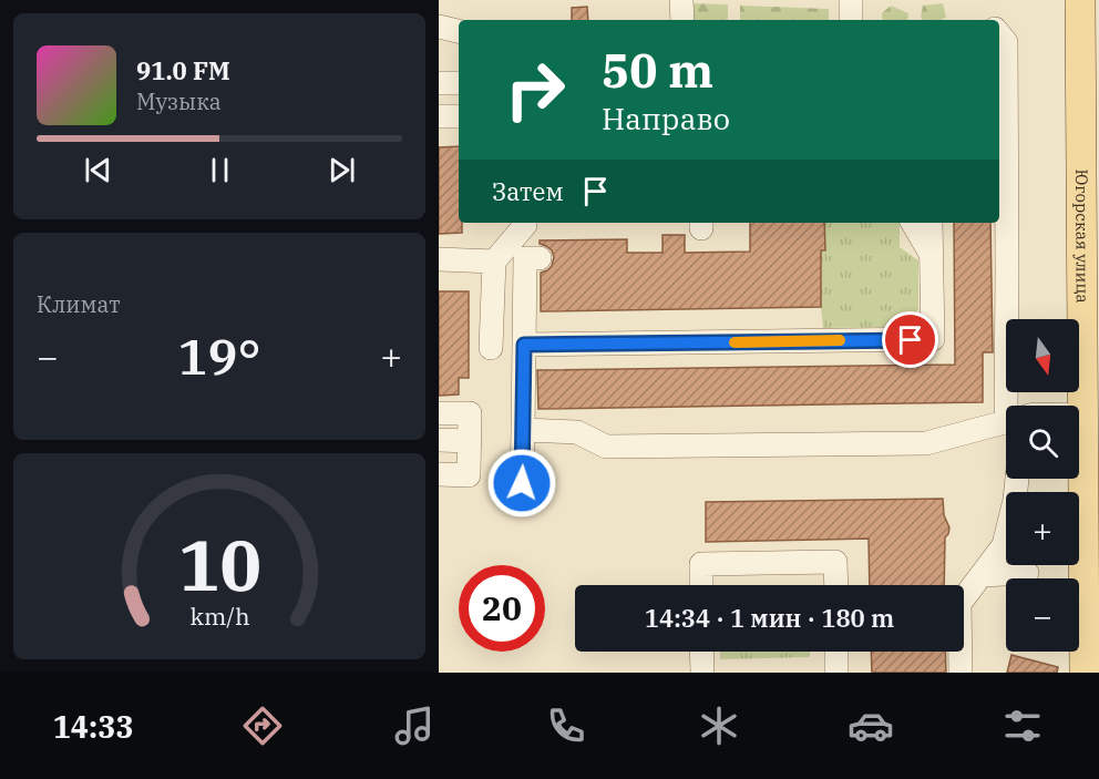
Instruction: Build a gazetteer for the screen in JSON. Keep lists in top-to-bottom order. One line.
{"streets":{"main road":["Югорская улица"]},"north":"bottom","page":{"turn":["50 m","Направо"],"song":["91.0 FM","Музыка"],"then":"Затем","tile":"Климат","map_buttons":["+","−"],"heat":["−","19°","+"],"limit":"20","trip":"14:34 · 1 мин · 180 m","tabs":"14:33","gauge":["10","km/h"]}}
